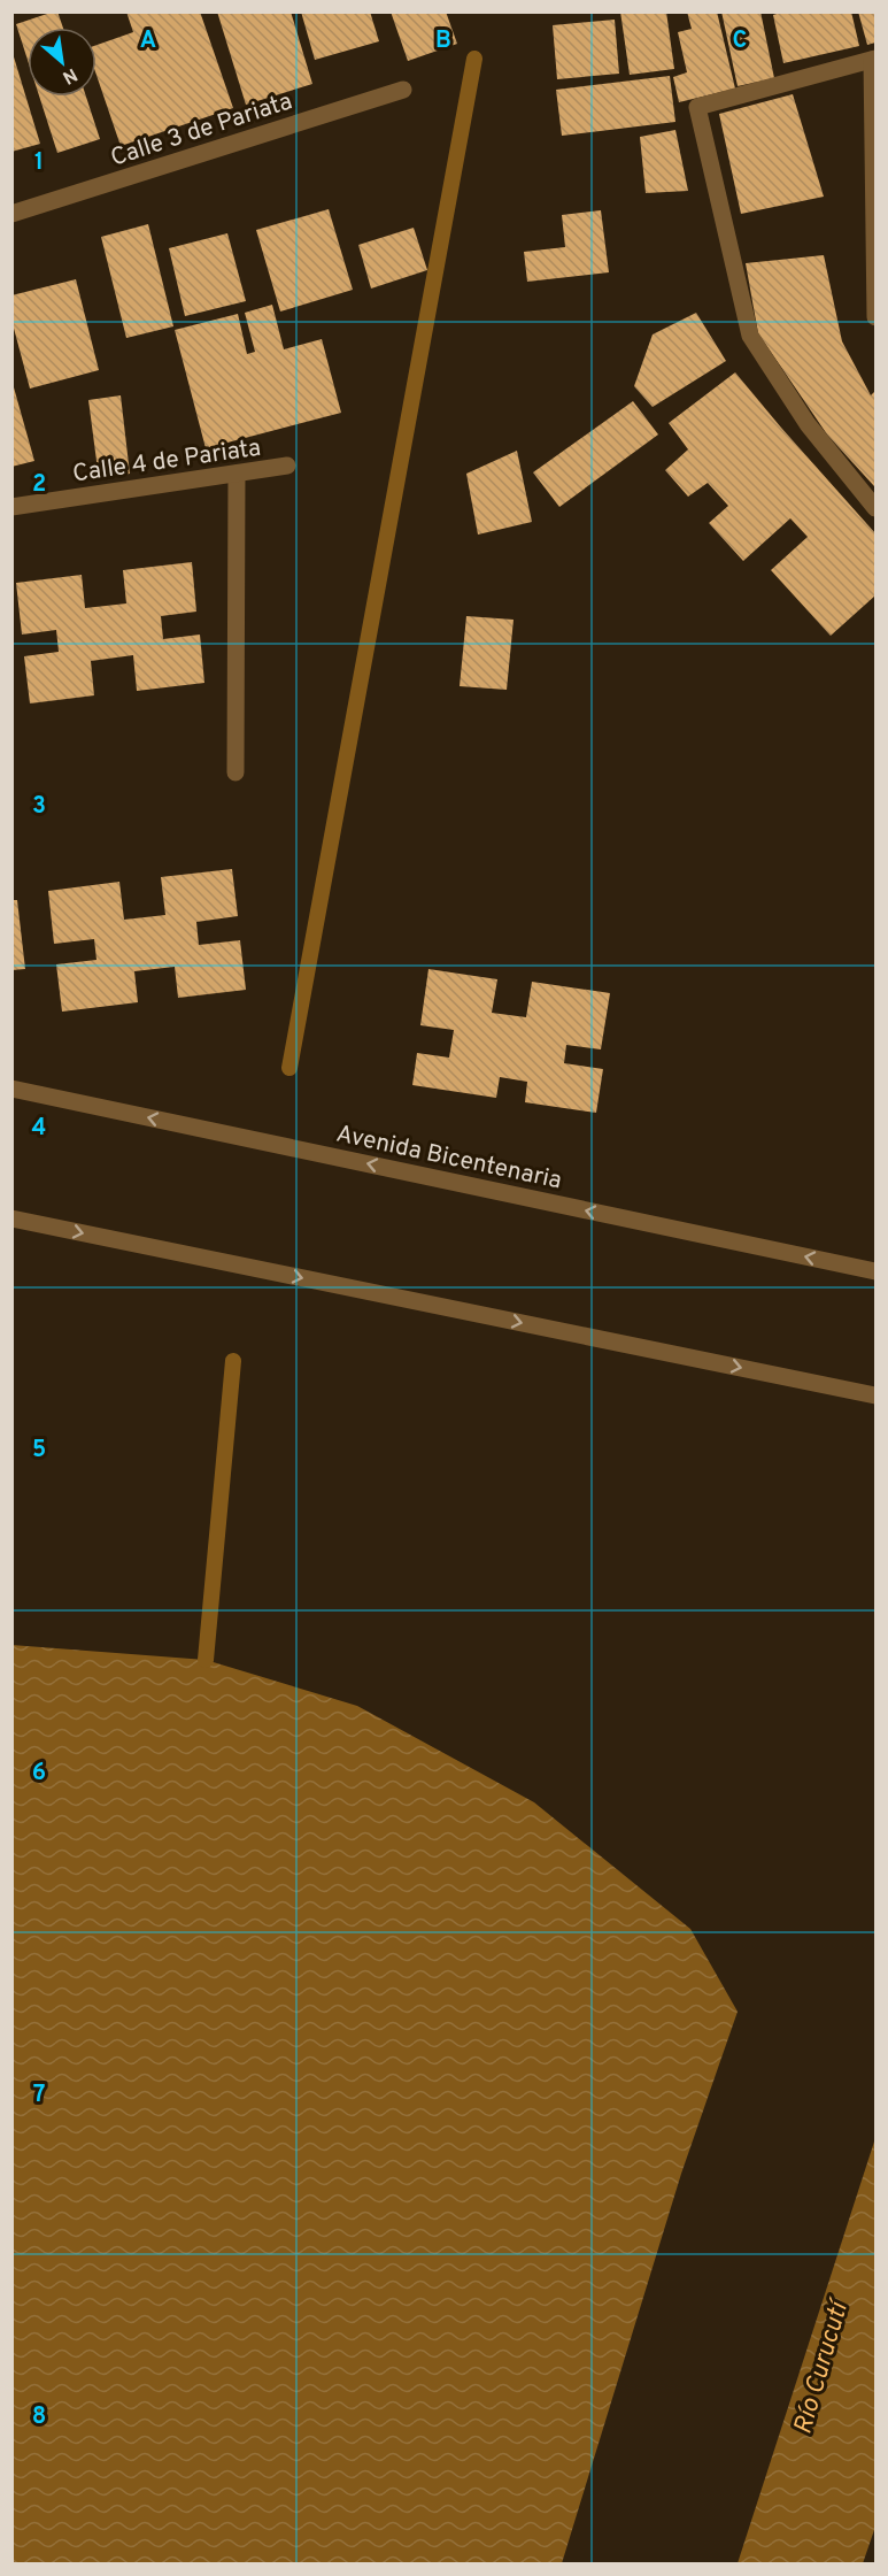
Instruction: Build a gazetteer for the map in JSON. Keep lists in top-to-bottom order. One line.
{"streets":{"street":["Calle 3 de Pariata","Calle 4 de Pariata","Avenida Bicentenaria"]},"water":["Río Curucutí"],"north":"bottom right","grid":{"columns":["A","B","C"],"rows":["1","2","3","4","5","6","7","8"]}}
